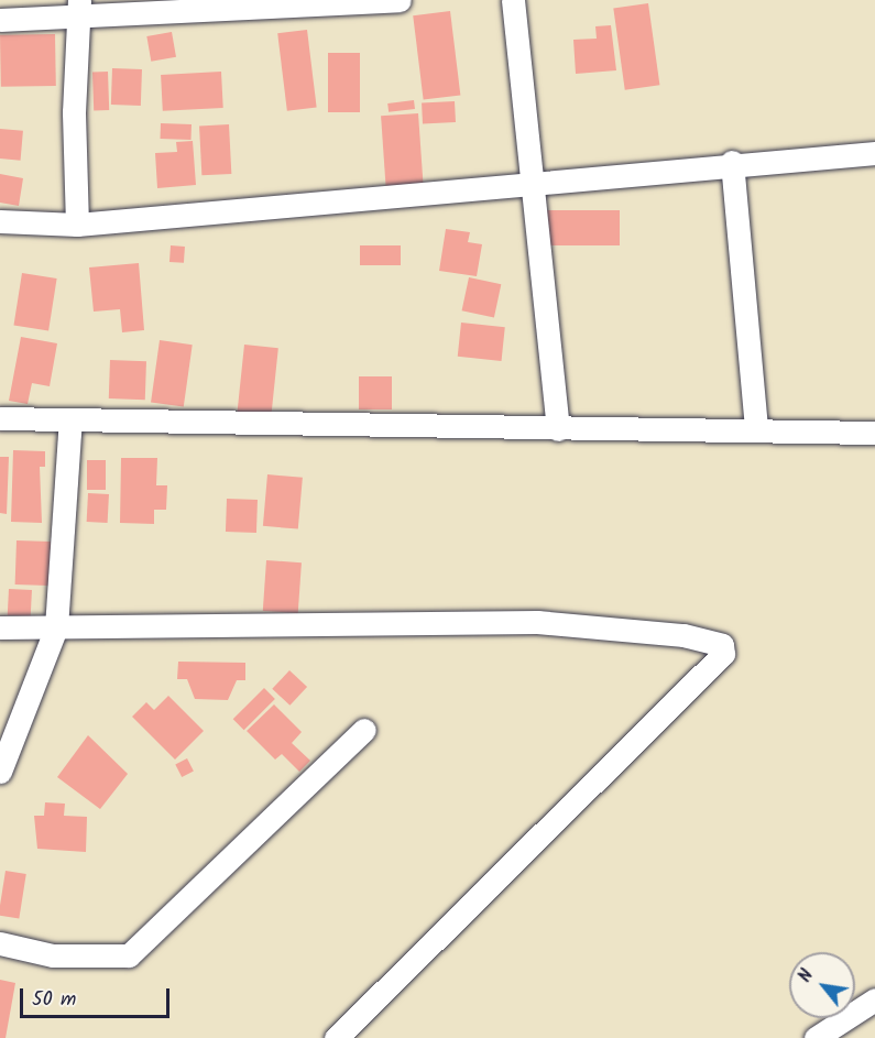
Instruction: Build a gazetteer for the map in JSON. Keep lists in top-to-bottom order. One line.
{"scale_bar":"50 m","north":"top left"}
